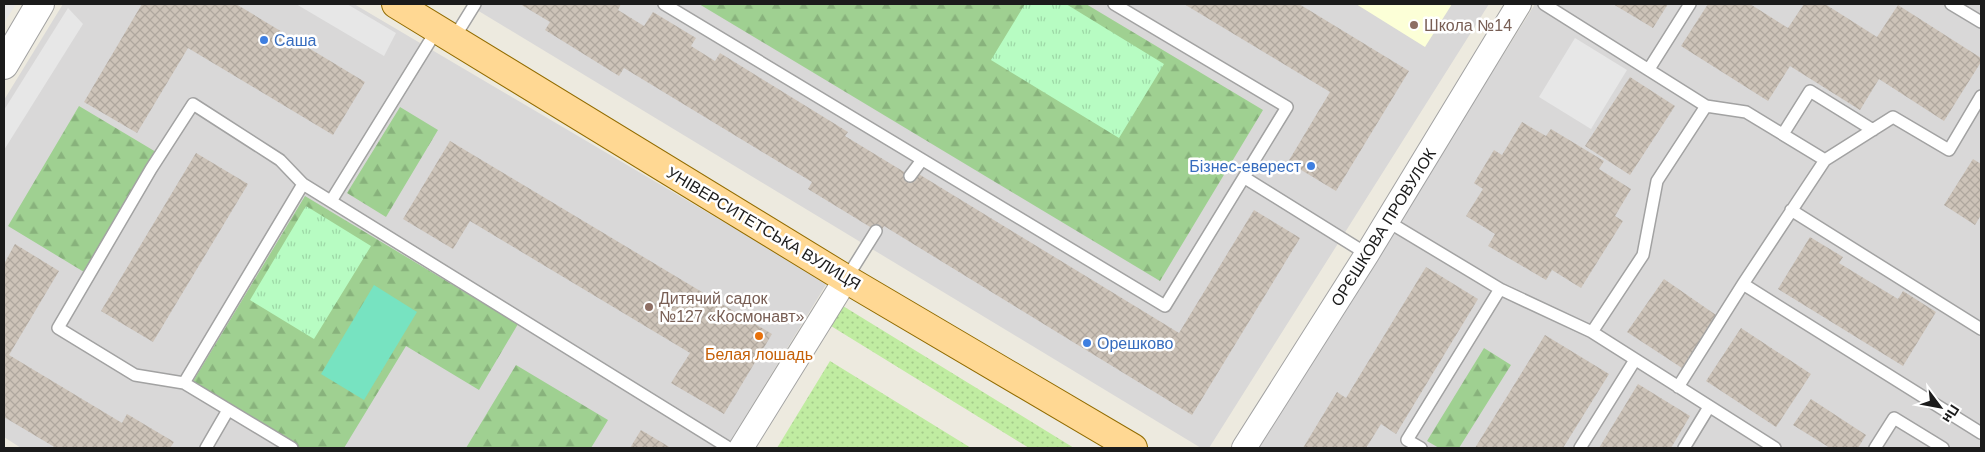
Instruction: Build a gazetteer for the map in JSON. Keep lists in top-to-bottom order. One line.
{"streets":{"main road":["УНІВЕРСИТЕТСЬКА ВУЛИЦЯ"],"street":["ОРЄШКОВА ПРОВУЛОК"]},"places":["Школа №14","Саша","Бізнес-еверест","Дитячий садок №127 «Космонавт»","Белая лошадь","Орешково"],"north":"bottom right"}
